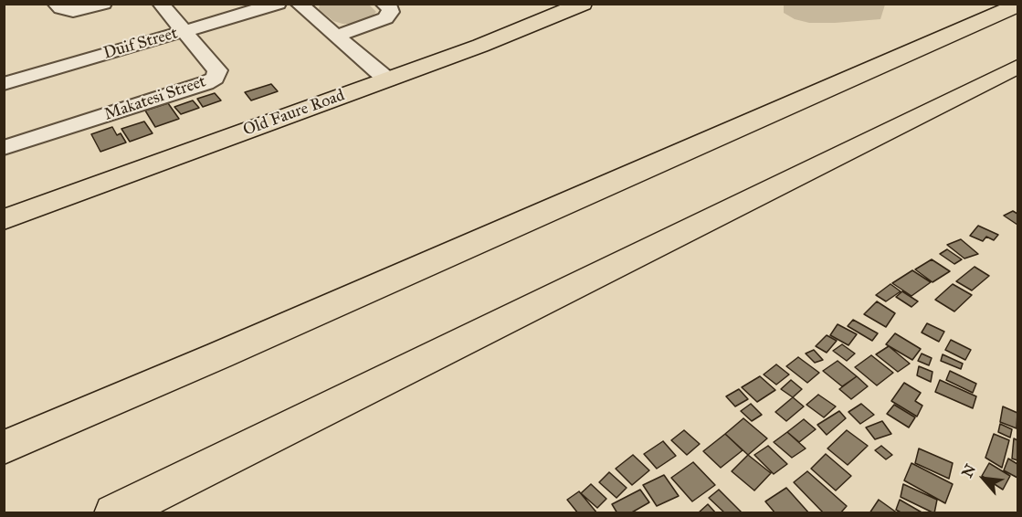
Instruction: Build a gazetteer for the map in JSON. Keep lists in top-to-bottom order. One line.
{"streets":{"main road":["Old Faure Road"],"street":["Duif Street","Makatesi Street"]},"crossings":[["Duif Street","Makatesi Street"]],"north":"top left"}
